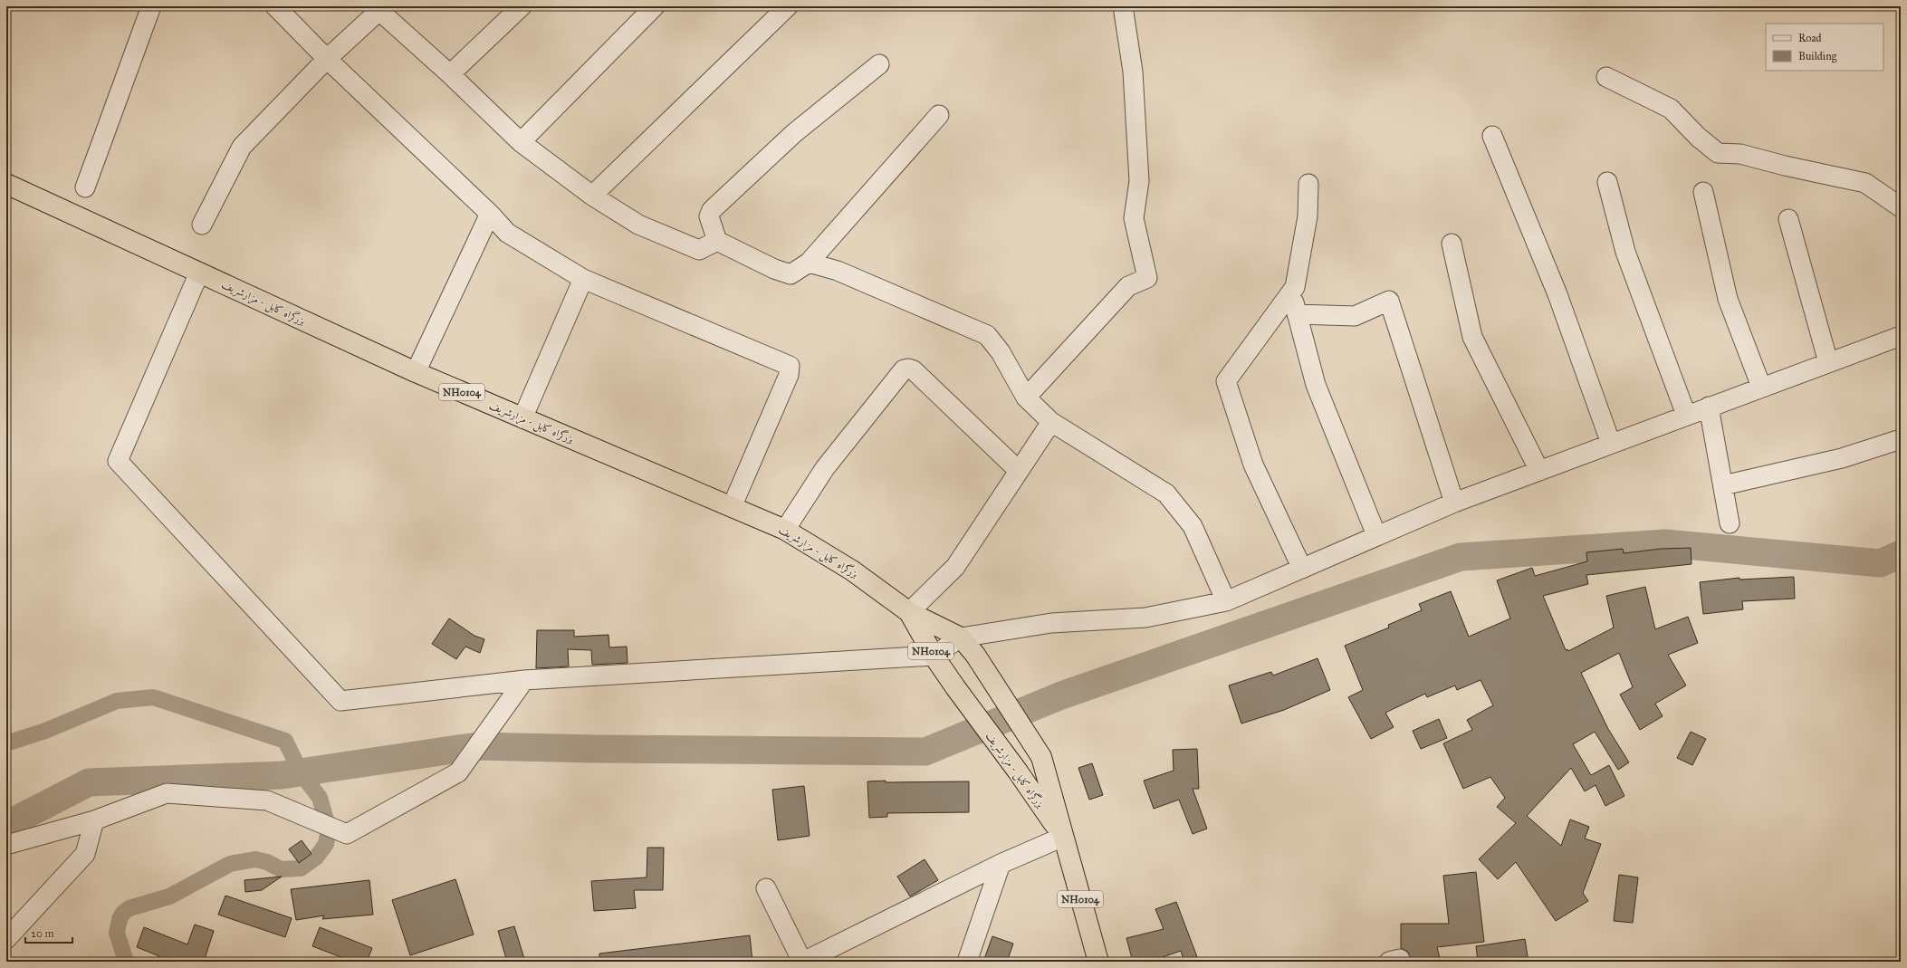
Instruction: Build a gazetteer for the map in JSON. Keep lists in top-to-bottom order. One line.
{"streets":{"highway":["بزرگراه کابل - مزارشریف","NH0104"]},"legend":["Road","Building"],"scale_bar":"20 m"}
